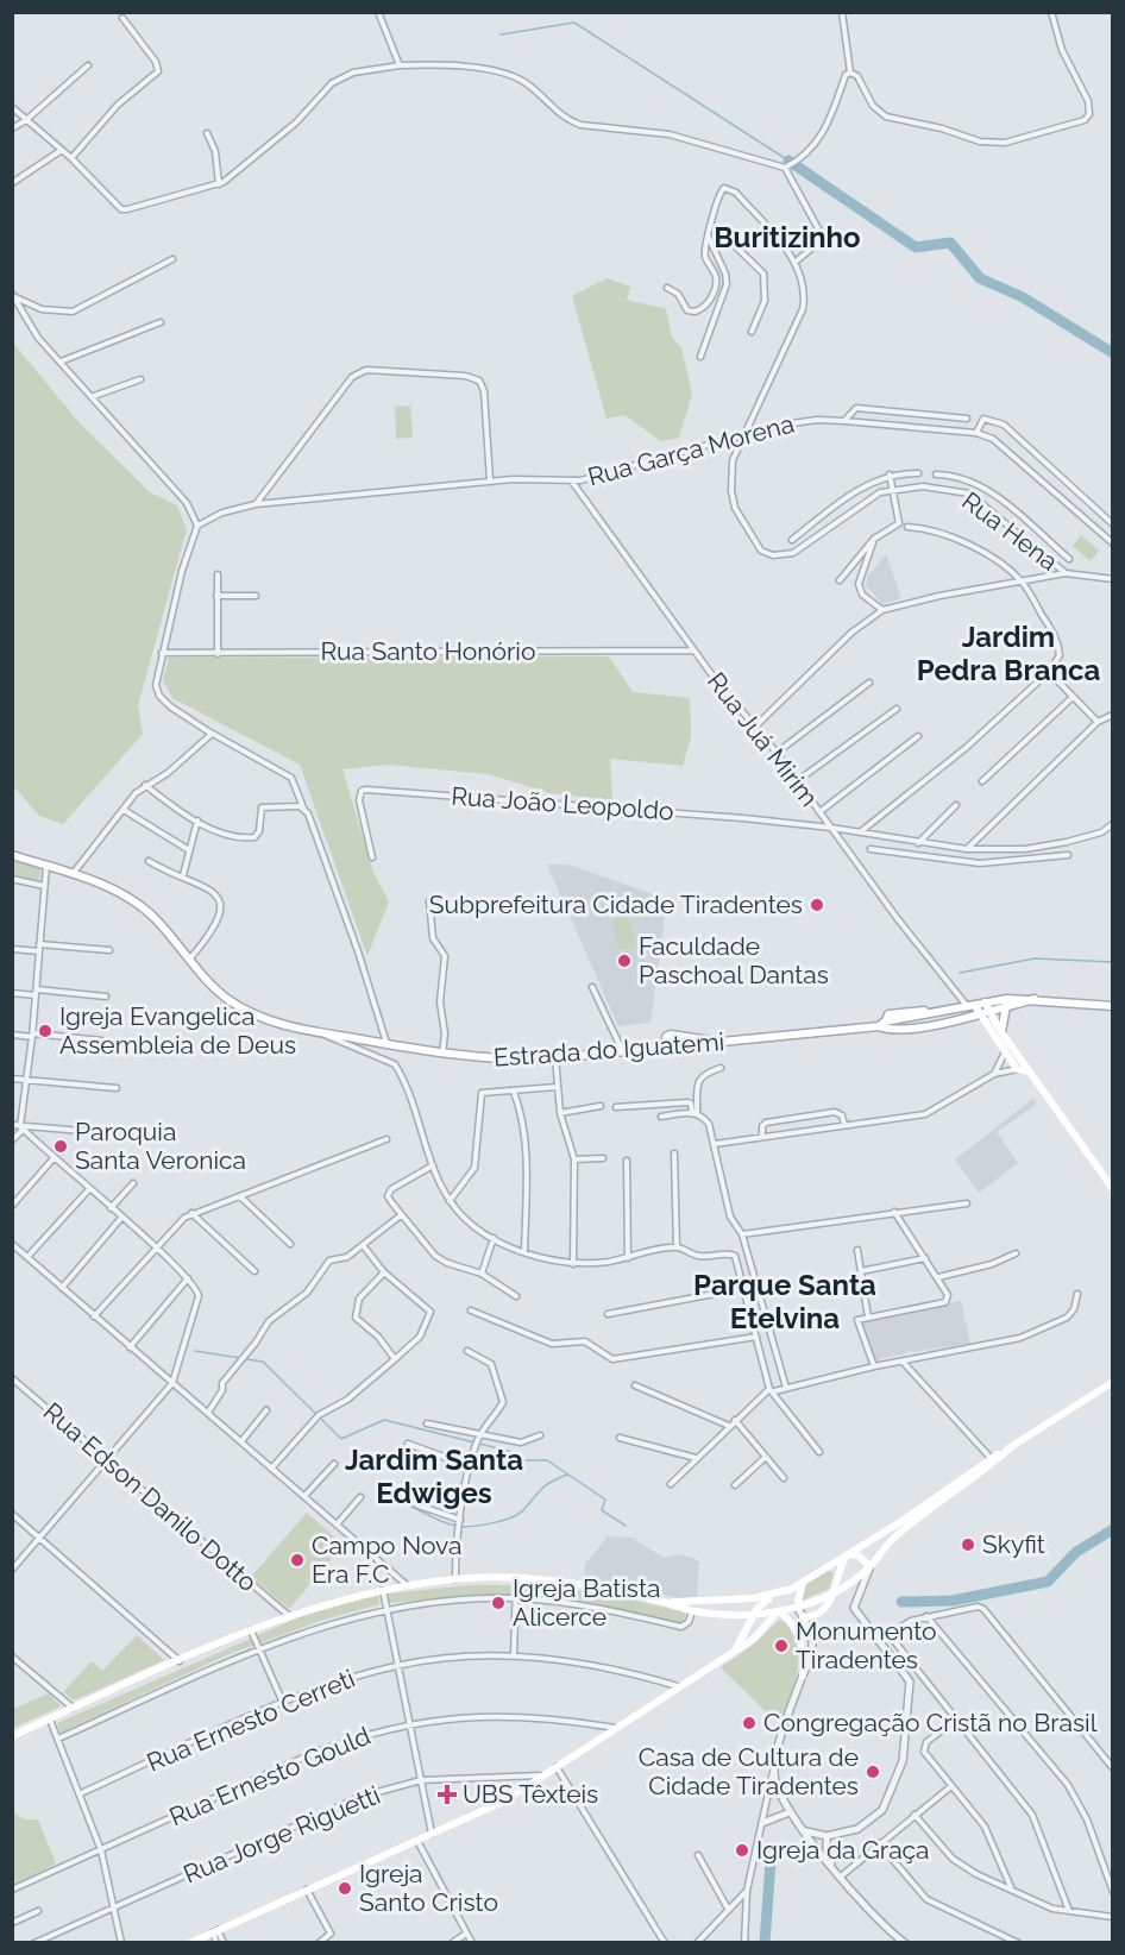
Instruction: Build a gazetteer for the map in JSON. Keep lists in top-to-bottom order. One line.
{"streets":{"main road":["Estrada do Iguatemi"],"street":["Rua Garça Morena","Rua Hena","Rua Santo Honório","Rua Juá Mirim","Rua João Leopoldo","Rua Edson Danilo Dotto","Rua Ernesto Cerreti","Rua Ernesto Gould","Rua Jorge Riguetti"]},"crossings":[["Rua Garça Morena","Rua Hena"],["Rua Garça Morena","Rua Juá Mirim"],["Rua Santo Honório","Rua Juá Mirim"],["Rua Juá Mirim","Rua João Leopoldo"],["Rua Juá Mirim","Estrada do Iguatemi"]],"districts":["Buritizinho","Jardim Pedra Branca","Parque Santa Etelvina","Jardim Santa Edwiges"],"places":{"other":["Subprefeitura Cidade Tiradentes","Faculdade Paschoal Dantas","Igreja Evangelica Assembleia de Deus","Paroquia Santa Veronica","Skyfit","Campo Nova Era F.C","Igreja Batista Alicerce","Monumento Tiradentes","Congregação Cristã no Brasil","Casa de Cultura de Cidade Tiradentes","Igreja da Graça","Igreja Santo Cristo"],"health":["UBS Têxteis"]}}
